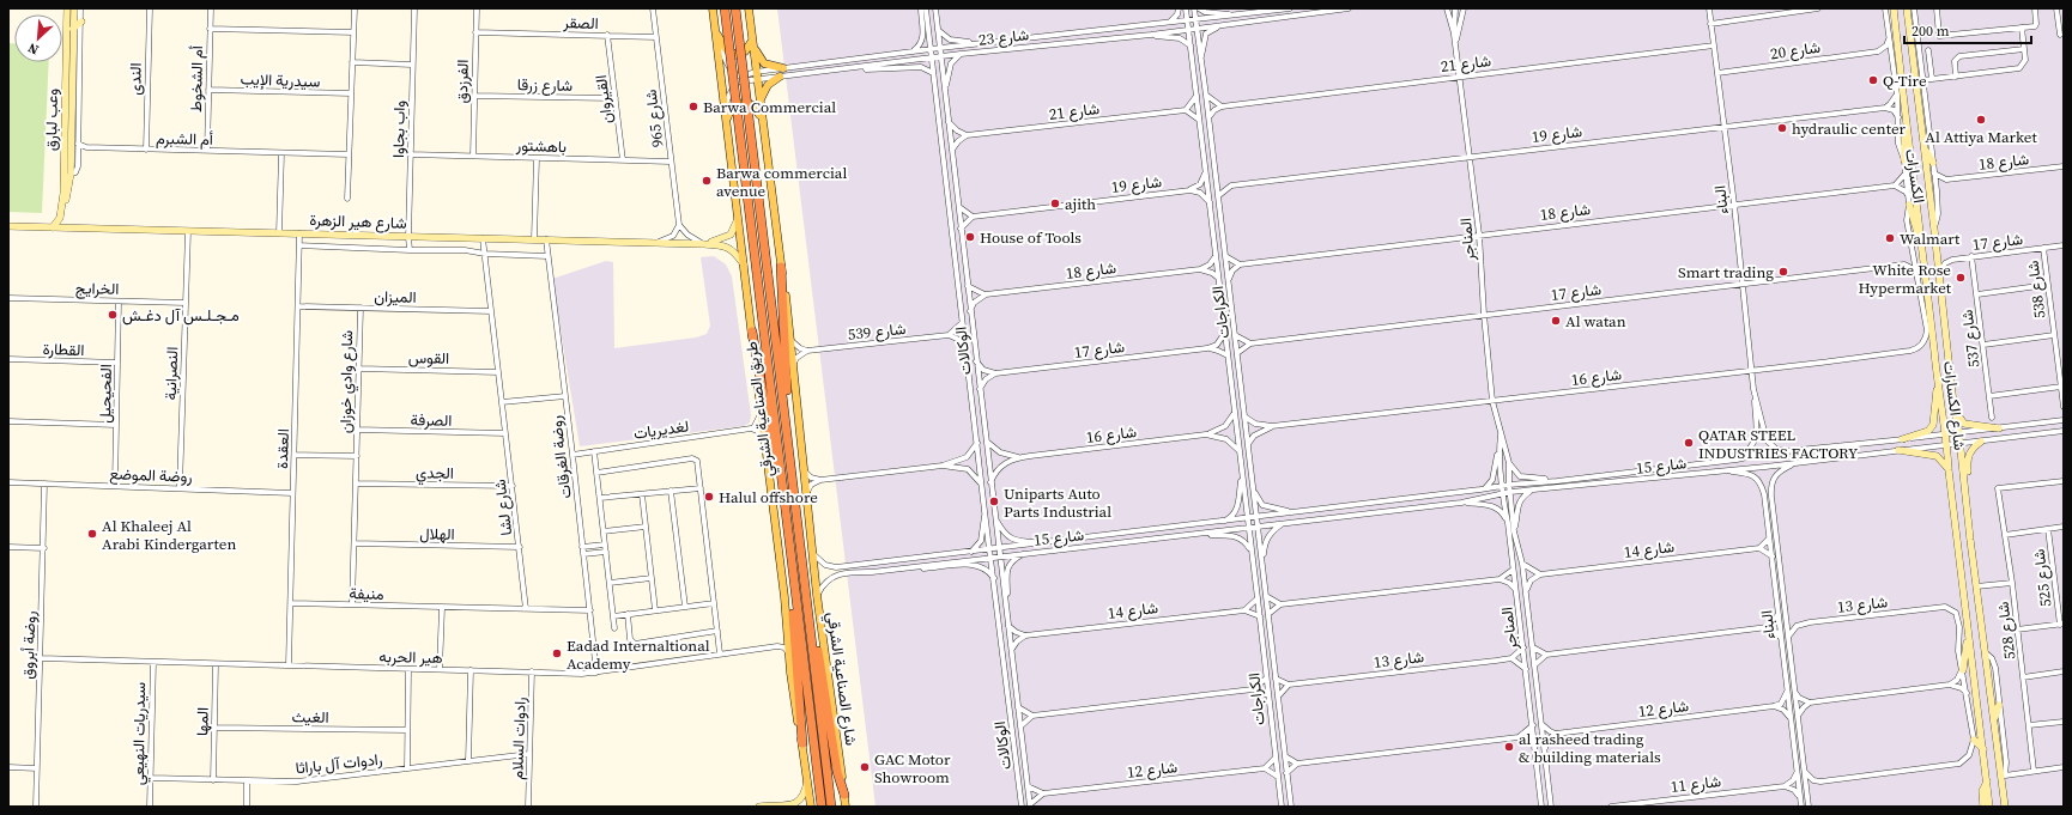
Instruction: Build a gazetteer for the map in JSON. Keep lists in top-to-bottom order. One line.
{"streets":{"highway":["طريق الصناعية الشرقي"],"main road":["شارع الصناعية الشرقي"],"street":["الصقر","شارع 23","شارع 20","شارع 21","الندى","أم الشخوط","سيدرية الإيب","الفرزدق","شارع زرقا","القيروان","شارع 965","وعب لبارق","واب بجاوا","شارع 19","أم الشبرم","باهشتور","شارع 18","الكسارات","البناء","شارع هير الزهرة","المناجر","شارع 17","الخرايج","شارع 538","الميزان","الكراجات","شارع 539","شارع 537","القطارة","الوكالات","القوس","النصرانية","شارع 16","شارع وادي خوزان","الفحيحيل","شارع الكسارات","الصرفة","لغديريات","العقدة","روضة الغرقات","شارع 15","الجدي","روضة الموضع","شارع لشا","الهلال","شارع 14","شارع 525","منيفة","شارع 13","شارع 528","روضة أبروق","هير الحربه","شارع 12","الغيث","المها","سيدريات النهيعي","رادوات السلام","رادوات آل باراثا","شارع 11"]},"crossings":[["الصقر","الفرزدق"],["الصقر","القيروان"],["الصقر","شارع 965"],["شارع 23","الكراجات"],["شارع 23","الوكالات"],["شارع 20","البناء"],["شارع 21","البناء"],["شارع 21","المناجر"],["الندى","أم الشبرم"],["أم الشخوط","سيدرية الإيب"],["أم الشخوط","أم الشبرم"],["الفرزدق","شارع زرقا"],["الفرزدق","باهشتور"],["شارع زرقا","القيروان"],["القيروان","باهشتور"],["شارع 965","باهشتور"],["وعب لبارق","شارع هير الزهرة"],["واب بجاوا","باهشتور"],["واب بجاوا","شارع هير الزهرة"],["شارع 19","البناء"],["شارع 19","المناجر"],["شارع 18","البناء"],["شارع 18","المناجر"],["الكسارات","شارع 16"],["الكسارات","شارع الكسارات"],["البناء","شارع 17"],["البناء","شارع 16"],["البناء","شارع 15"],["البناء","شارع 13"],["شارع هير الزهرة","النصرانية"],["شارع هير الزهرة","طريق الصناعية الشرقي"],["شارع هير الزهرة","العقدة"],["شارع هير الزهرة","روضة الغرقات"],["شارع هير الزهرة","شارع لشا"],["المناجر","شارع 17"],["المناجر","شارع 16"],["المناجر","شارع 15"],["شارع 17","شارع 538"],["شارع 17","الكراجات"],["شارع 17","شارع 537"],["شارع 17","شارع الكسارات"],["الخرايج","النصرانية"],["الخرايج","الفحيحيل"],["الميزان","شارع وادي خوزان"],["الميزان","العقدة"],["الميزان","شارع لشا"],["الكراجات","شارع 16"],["الكراجات","شارع 15"],["الكراجات","شارع 14"],["شارع 539","الوكالات"],["القطارة","الفحيحيل"],["الوكالات","شارع 16"],["الوكالات","شارع 15"],["القوس","شارع وادي خوزان"],["القوس","شارع لشا"],["النصرانية","روضة الموضع"],["شارع وادي خوزان","الصرفة"],["شارع وادي خوزان","العقدة"],["شارع وادي خوزان","الجدي"],["شارع وادي خوزان","الهلال"],["شارع وادي خوزان","منيفة"],["الفحيحيل","روضة الموضع"],["شارع الكسارات","شارع 15"],["شارع الكسارات","شارع 528"],["الصرفة","شارع لشا"],["لغديريات","روضة الغرقات"],["العقدة","روضة الموضع"],["العقدة","منيفة"],["العقدة","هير الحربه"],["روضة الغرقات","منيفة"],["روضة الغرقات","هير الحربه"],["شارع 15","شارع الصناعية الشرقي"],["الجدي","شارع لشا"],["روضة الموضع","روضة أبروق"],["شارع لشا","الهلال"],["شارع لشا","منيفة"],["روضة أبروق","هير الحربه"],["هير الحربه","المها"],["هير الحربه","سيدريات النهيعي"],["هير الحربه","رادوات السلام"],["الغيث","المها"],["المها","رادوات آل باراثا"],["سيدريات النهيعي","رادوات آل باراثا"],["رادوات السلام","رادوات آل باراثا"]],"places":["Q-Tire","Barwa Commercial","Al Attiya Market","hydraulic center","Barwa commercial avenue","ajith","House of Tools","Walmart","Smart trading","White Rose Hypermarket","مـجـلـس آل دغـش","Al watan","QATAR STEEL INDUSTRIES FACTORY","Halul offshore","Uniparts Auto Parts Industrial","Al Khaleej Al Arabi Kindergarten","Eadad Internaltional Academy","al rasheed trading & building materials","GAC Motor Showroom"],"scale_bar":"200 m","north":"bottom left"}
